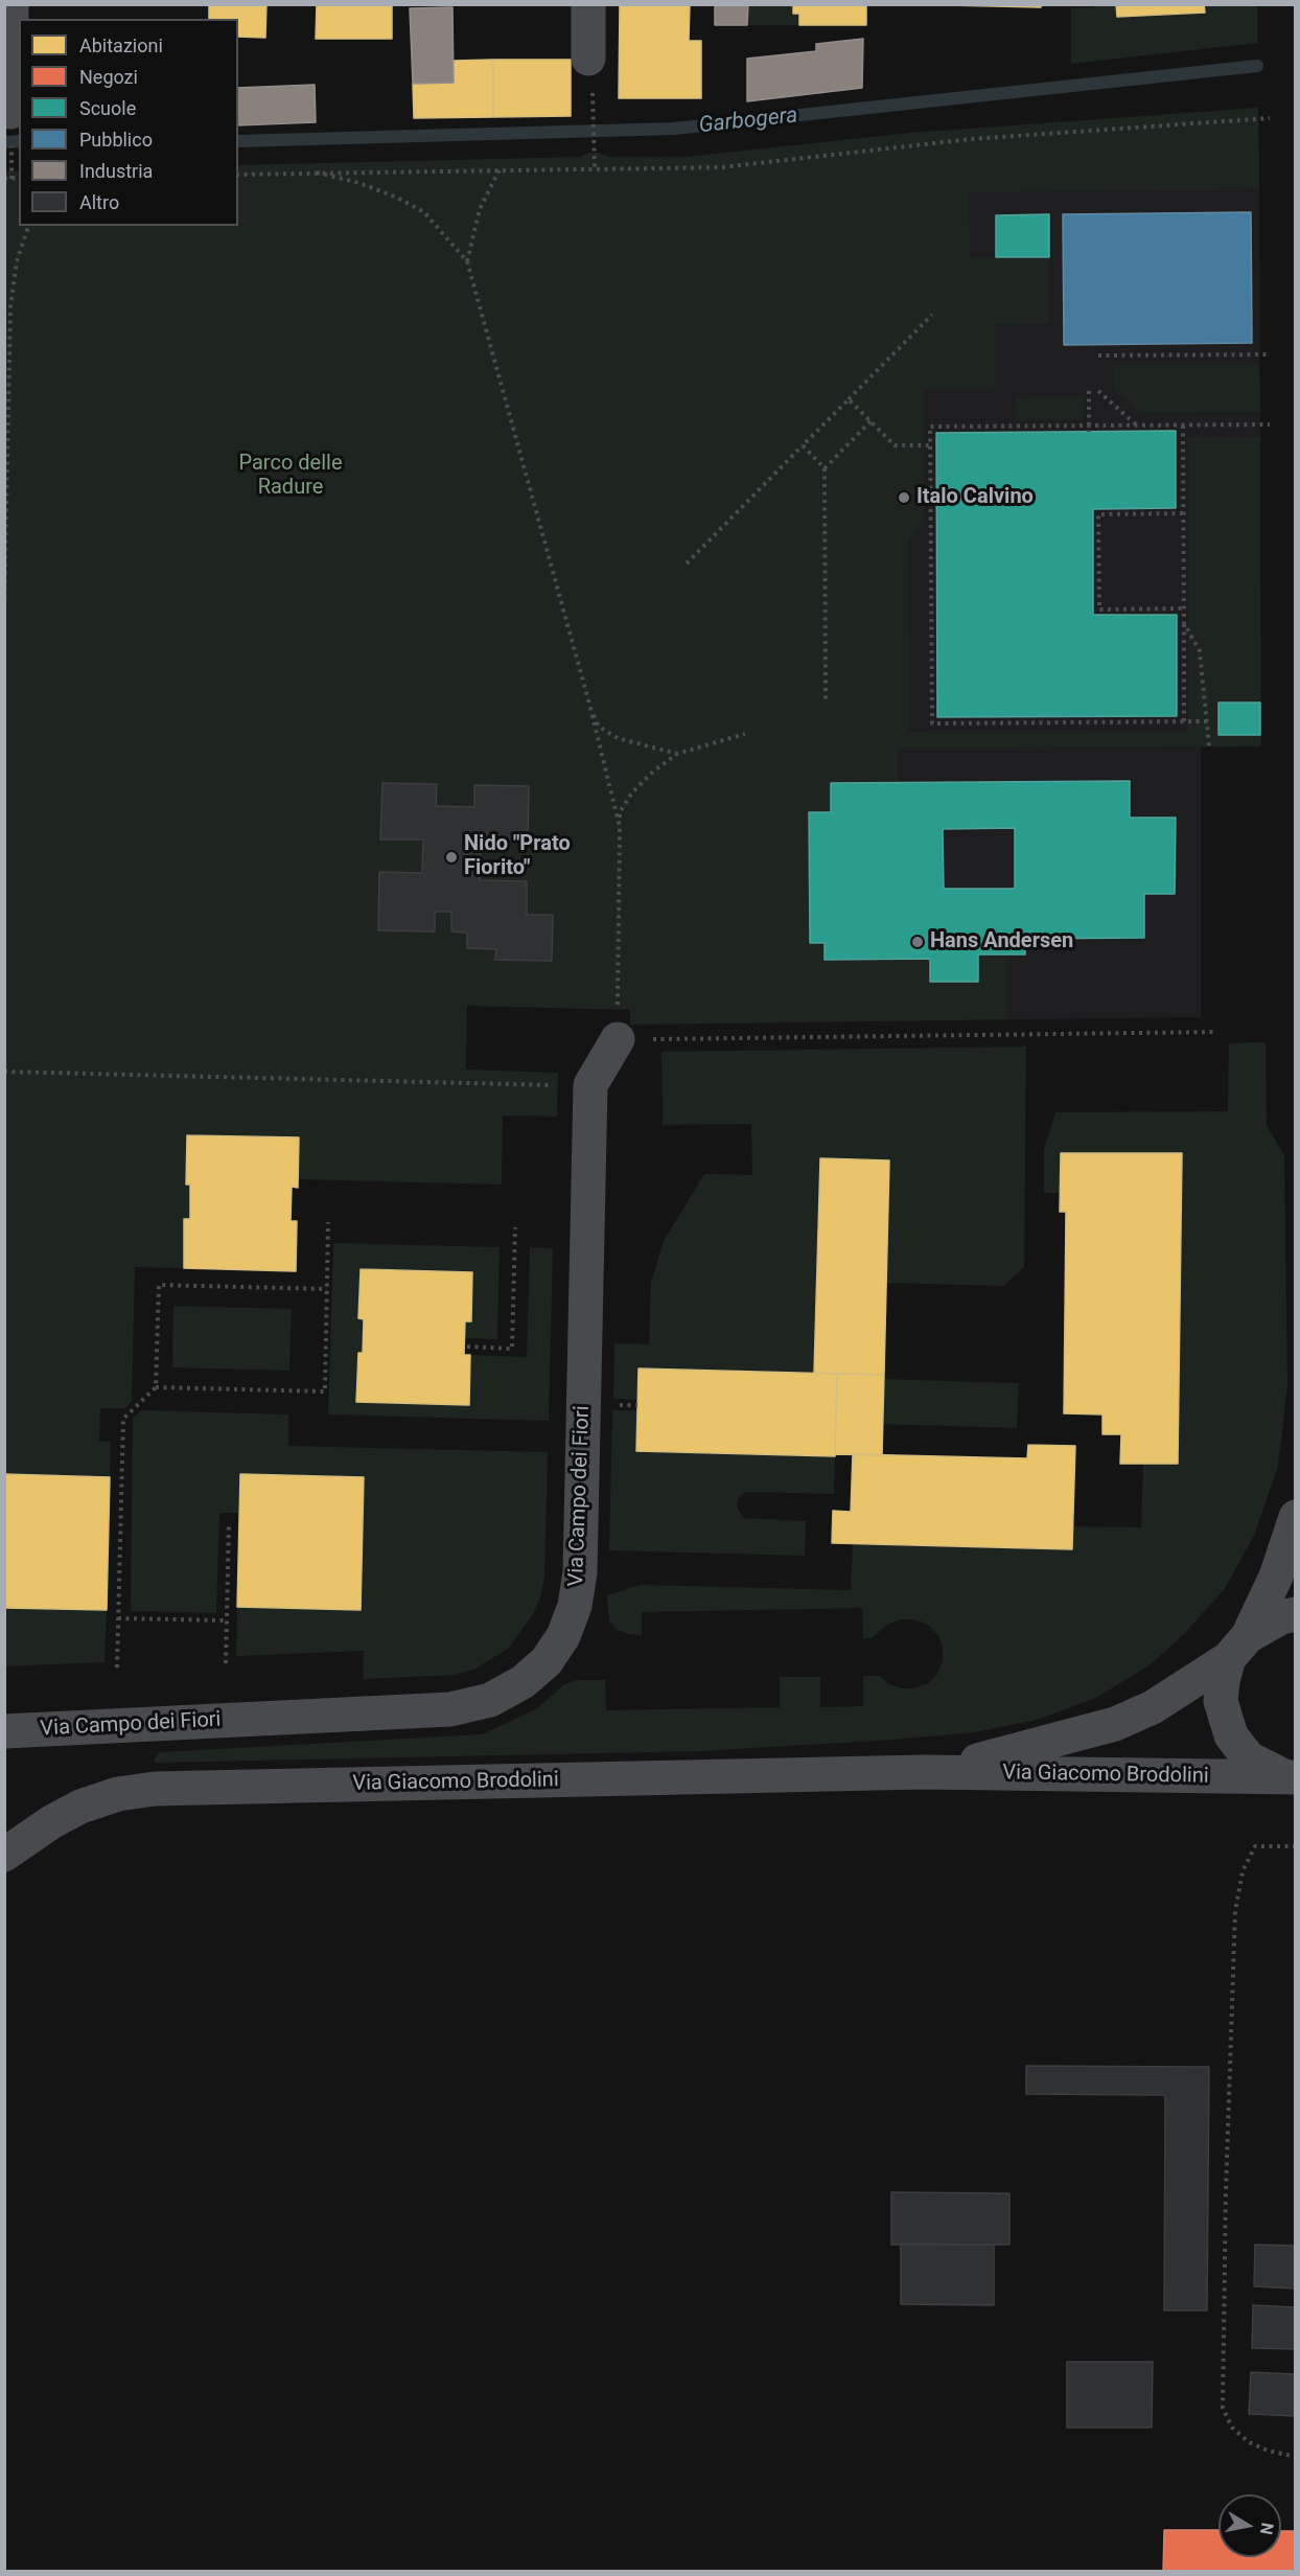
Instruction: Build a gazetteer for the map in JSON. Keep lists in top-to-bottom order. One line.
{"streets":{"street":["Via Campo dei Fiori","Via Giacomo Brodolini"]},"water":["Garbogera"],"parks":["Parco delle Radure"],"places":["Italo Calvino","Nido \"Prato Fiorito\"","Hans Andersen"],"legend":["Abitazioni","Negozi","Scuole","Pubblico","Industria","Altro"],"north":"right"}
